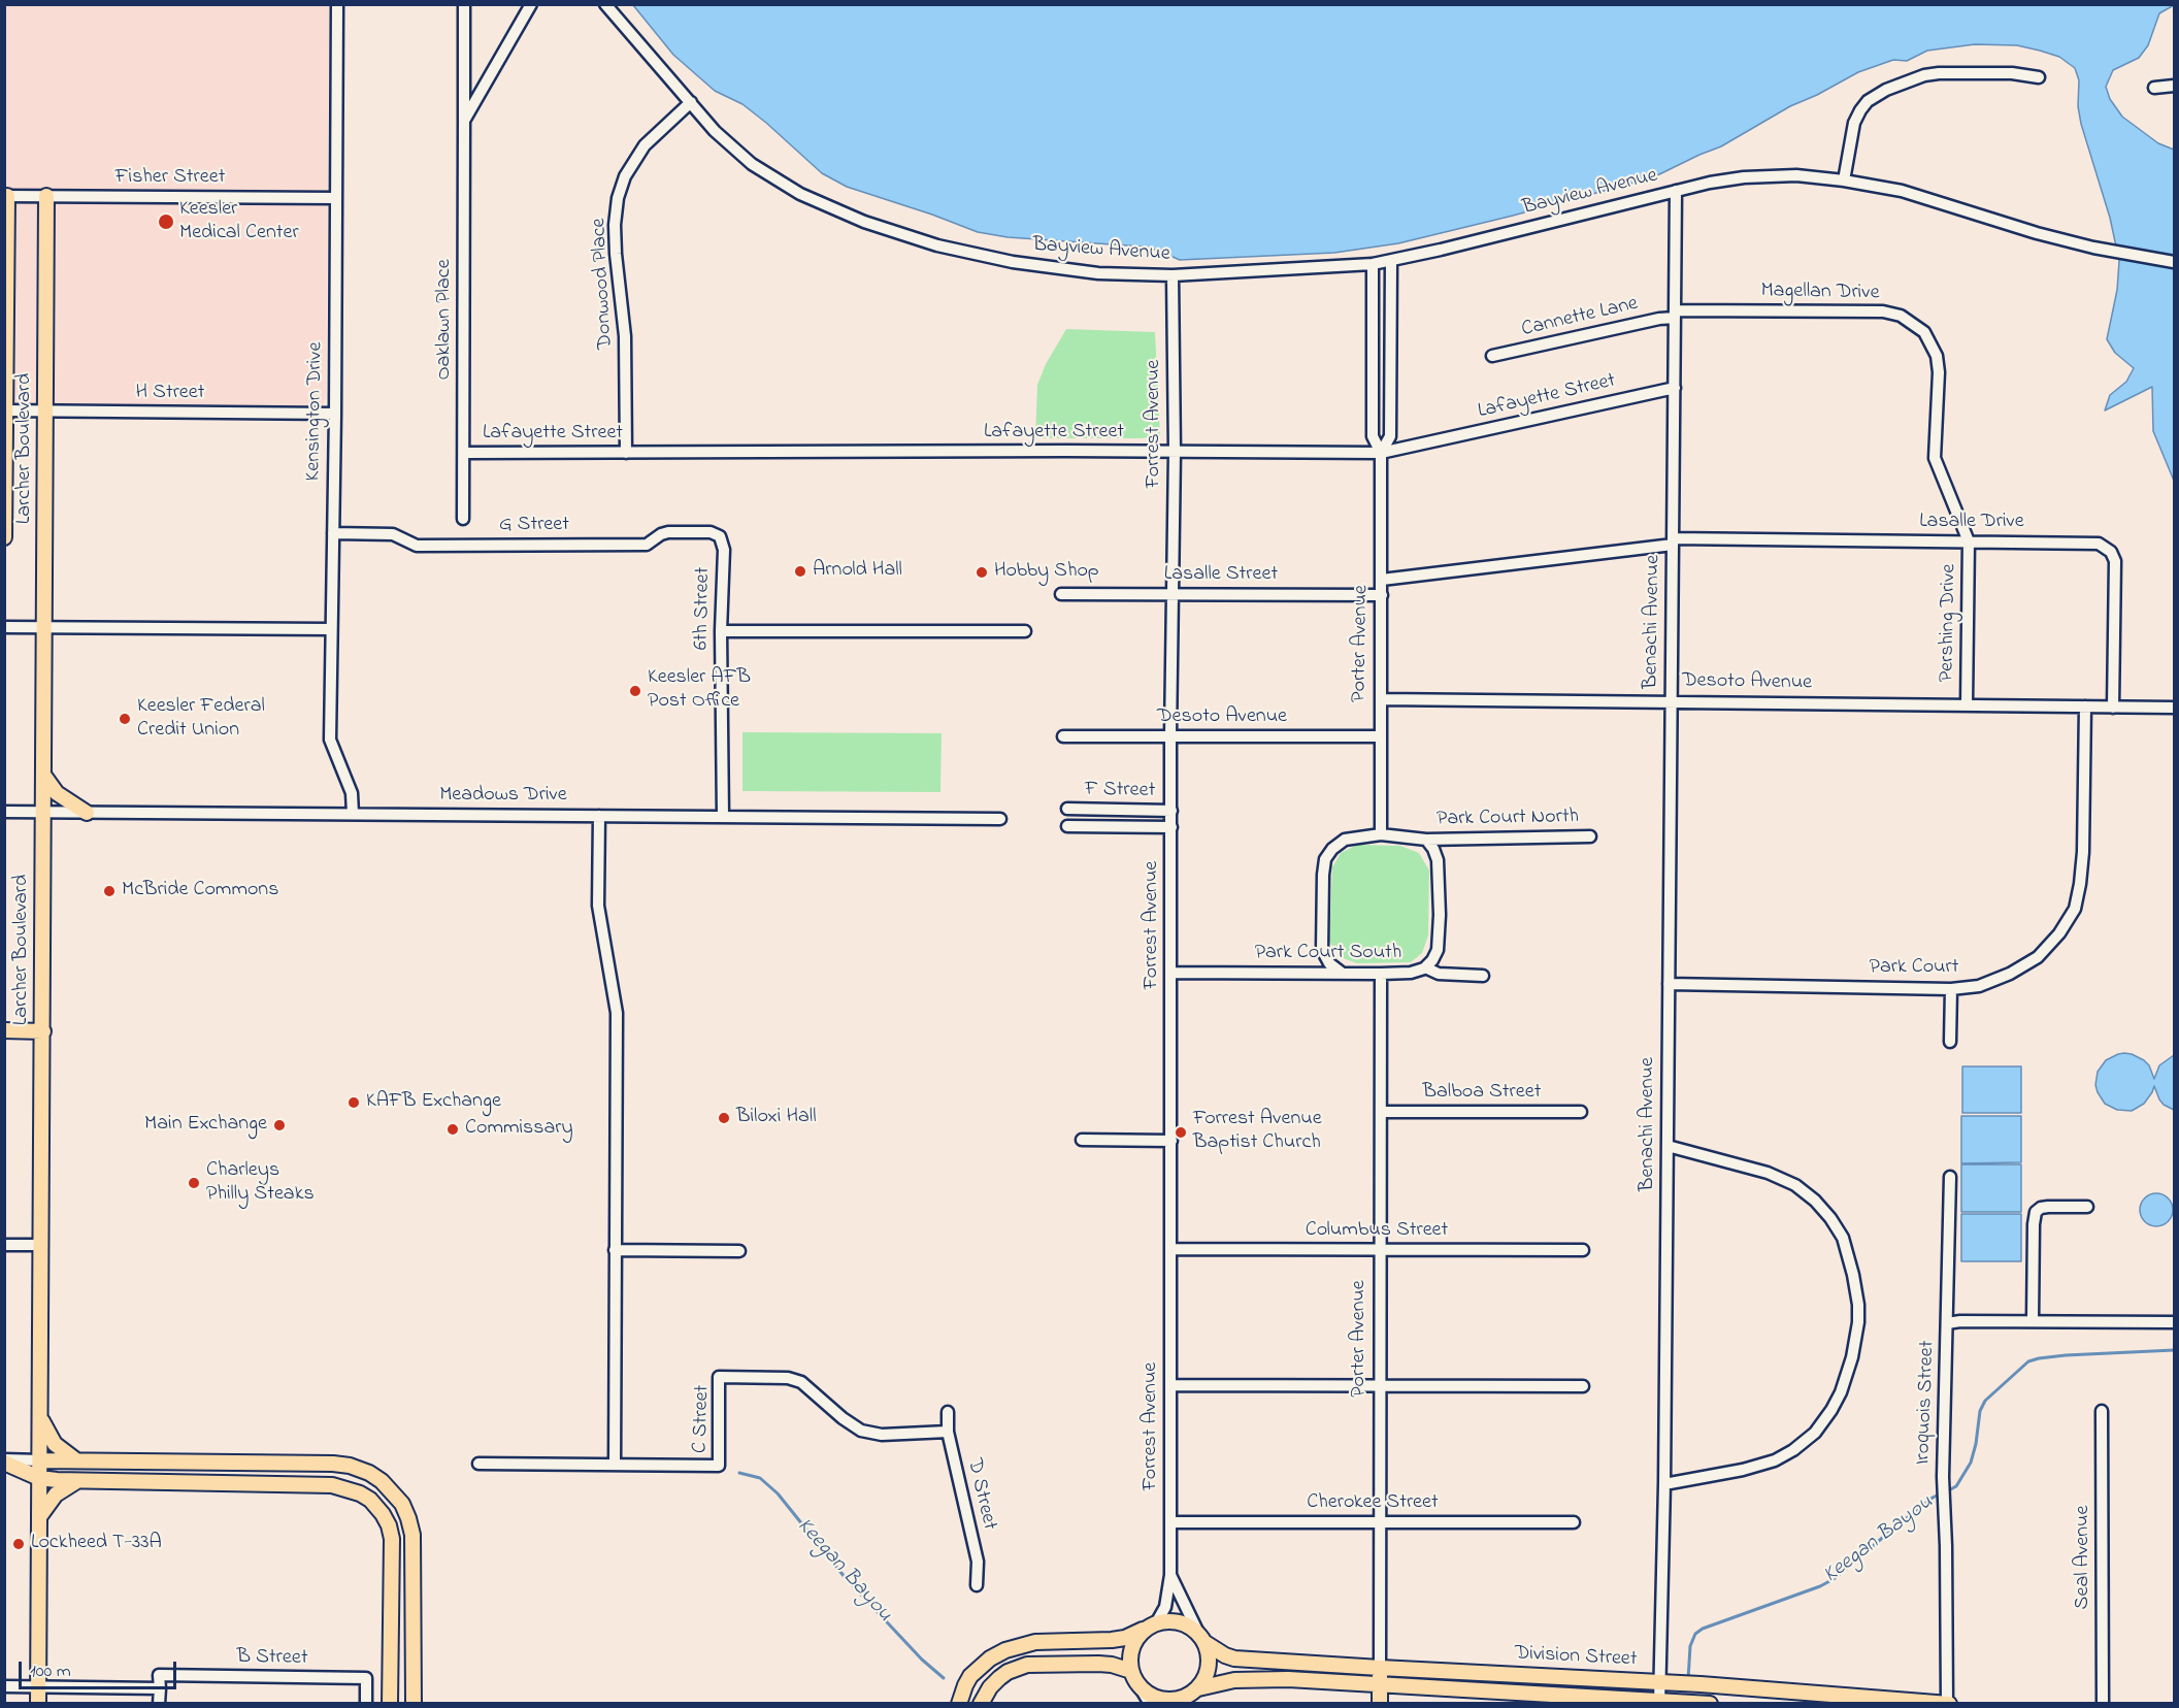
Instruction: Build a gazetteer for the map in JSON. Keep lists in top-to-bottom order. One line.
{"streets":{"main road":["Larcher Boulevard","Porter Avenue","Division Street"],"street":["Fisher Street","Bayview Avenue","Donwood Place","Magellan Drive","Cannette Lane","Oaklawn Place","H Street","Lafayette Street","Kensington Drive","Forrest Avenue","Lasalle Drive","G Street","Lasalle Street","6th Street","Benachi Avenue","Pershing Drive","Desoto Avenue","F Street","Meadows Drive","Park Court North","Park Court South","Park Court","Balboa Street","Columbus Street","Iroquois Street","C Street","D Street","Cherokee Street","Seal Avenue","B Street"]},"crossings":[["Fisher Street","Kensington Drive"],["Fisher Street","Larcher Boulevard"],["Bayview Avenue","Donwood Place"],["Bayview Avenue","Forrest Avenue"],["Bayview Avenue","Benachi Avenue"],["Bayview Avenue","Porter Avenue"],["Donwood Place","Lafayette Street"],["Magellan Drive","Cannette Lane"],["Magellan Drive","Lasalle Drive"],["Magellan Drive","Benachi Avenue"],["Magellan Drive","Pershing Drive"],["Cannette Lane","Benachi Avenue"],["Oaklawn Place","Lafayette Street"],["H Street","Kensington Drive"],["H Street","Larcher Boulevard"],["Lafayette Street","Forrest Avenue"],["Lafayette Street","Benachi Avenue"],["Lafayette Street","Porter Avenue"],["Kensington Drive","G Street"],["Kensington Drive","Meadows Drive"],["Forrest Avenue","Lasalle Street"],["Forrest Avenue","Desoto Avenue"],["Forrest Avenue","F Street"],["Forrest Avenue","Park Court South"],["Forrest Avenue","Columbus Street"],["Forrest Avenue","Cherokee Street"],["Forrest Avenue","Division Street"],["Larcher Boulevard","Meadows Drive"],["Lasalle Drive","Benachi Avenue"],["Lasalle Drive","Pershing Drive"],["Lasalle Drive","Desoto Avenue"],["G Street","6th Street"],["Lasalle Street","Porter Avenue"],["6th Street","Meadows Drive"],["Benachi Avenue","Desoto Avenue"],["Benachi Avenue","Park Court"],["Benachi Avenue","Division Street"],["Pershing Drive","Desoto Avenue"],["Porter Avenue","Desoto Avenue"],["Porter Avenue","Park Court North"],["Porter Avenue","Park Court South"],["Porter Avenue","Balboa Street"],["Porter Avenue","Columbus Street"],["Porter Avenue","Cherokee Street"],["Porter Avenue","Division Street"],["Desoto Avenue","Park Court"],["Park Court North","Park Court South"],["Iroquois Street","Division Street"],["C Street","D Street"]],"water":["Keegan Bayou"],"places":["Keesler Medical Center","Arnold Hall","Hobby Shop","Keesler AFB Post Office","Keesler Federal Credit Union","McBride Commons","KAFB Exchange","Biloxi Hall","Main Exchange","Commissary","Forrest Avenue Baptist Church","Charleys Philly Steaks","Lockheed T-33A"],"scale_bar":"100 m"}
